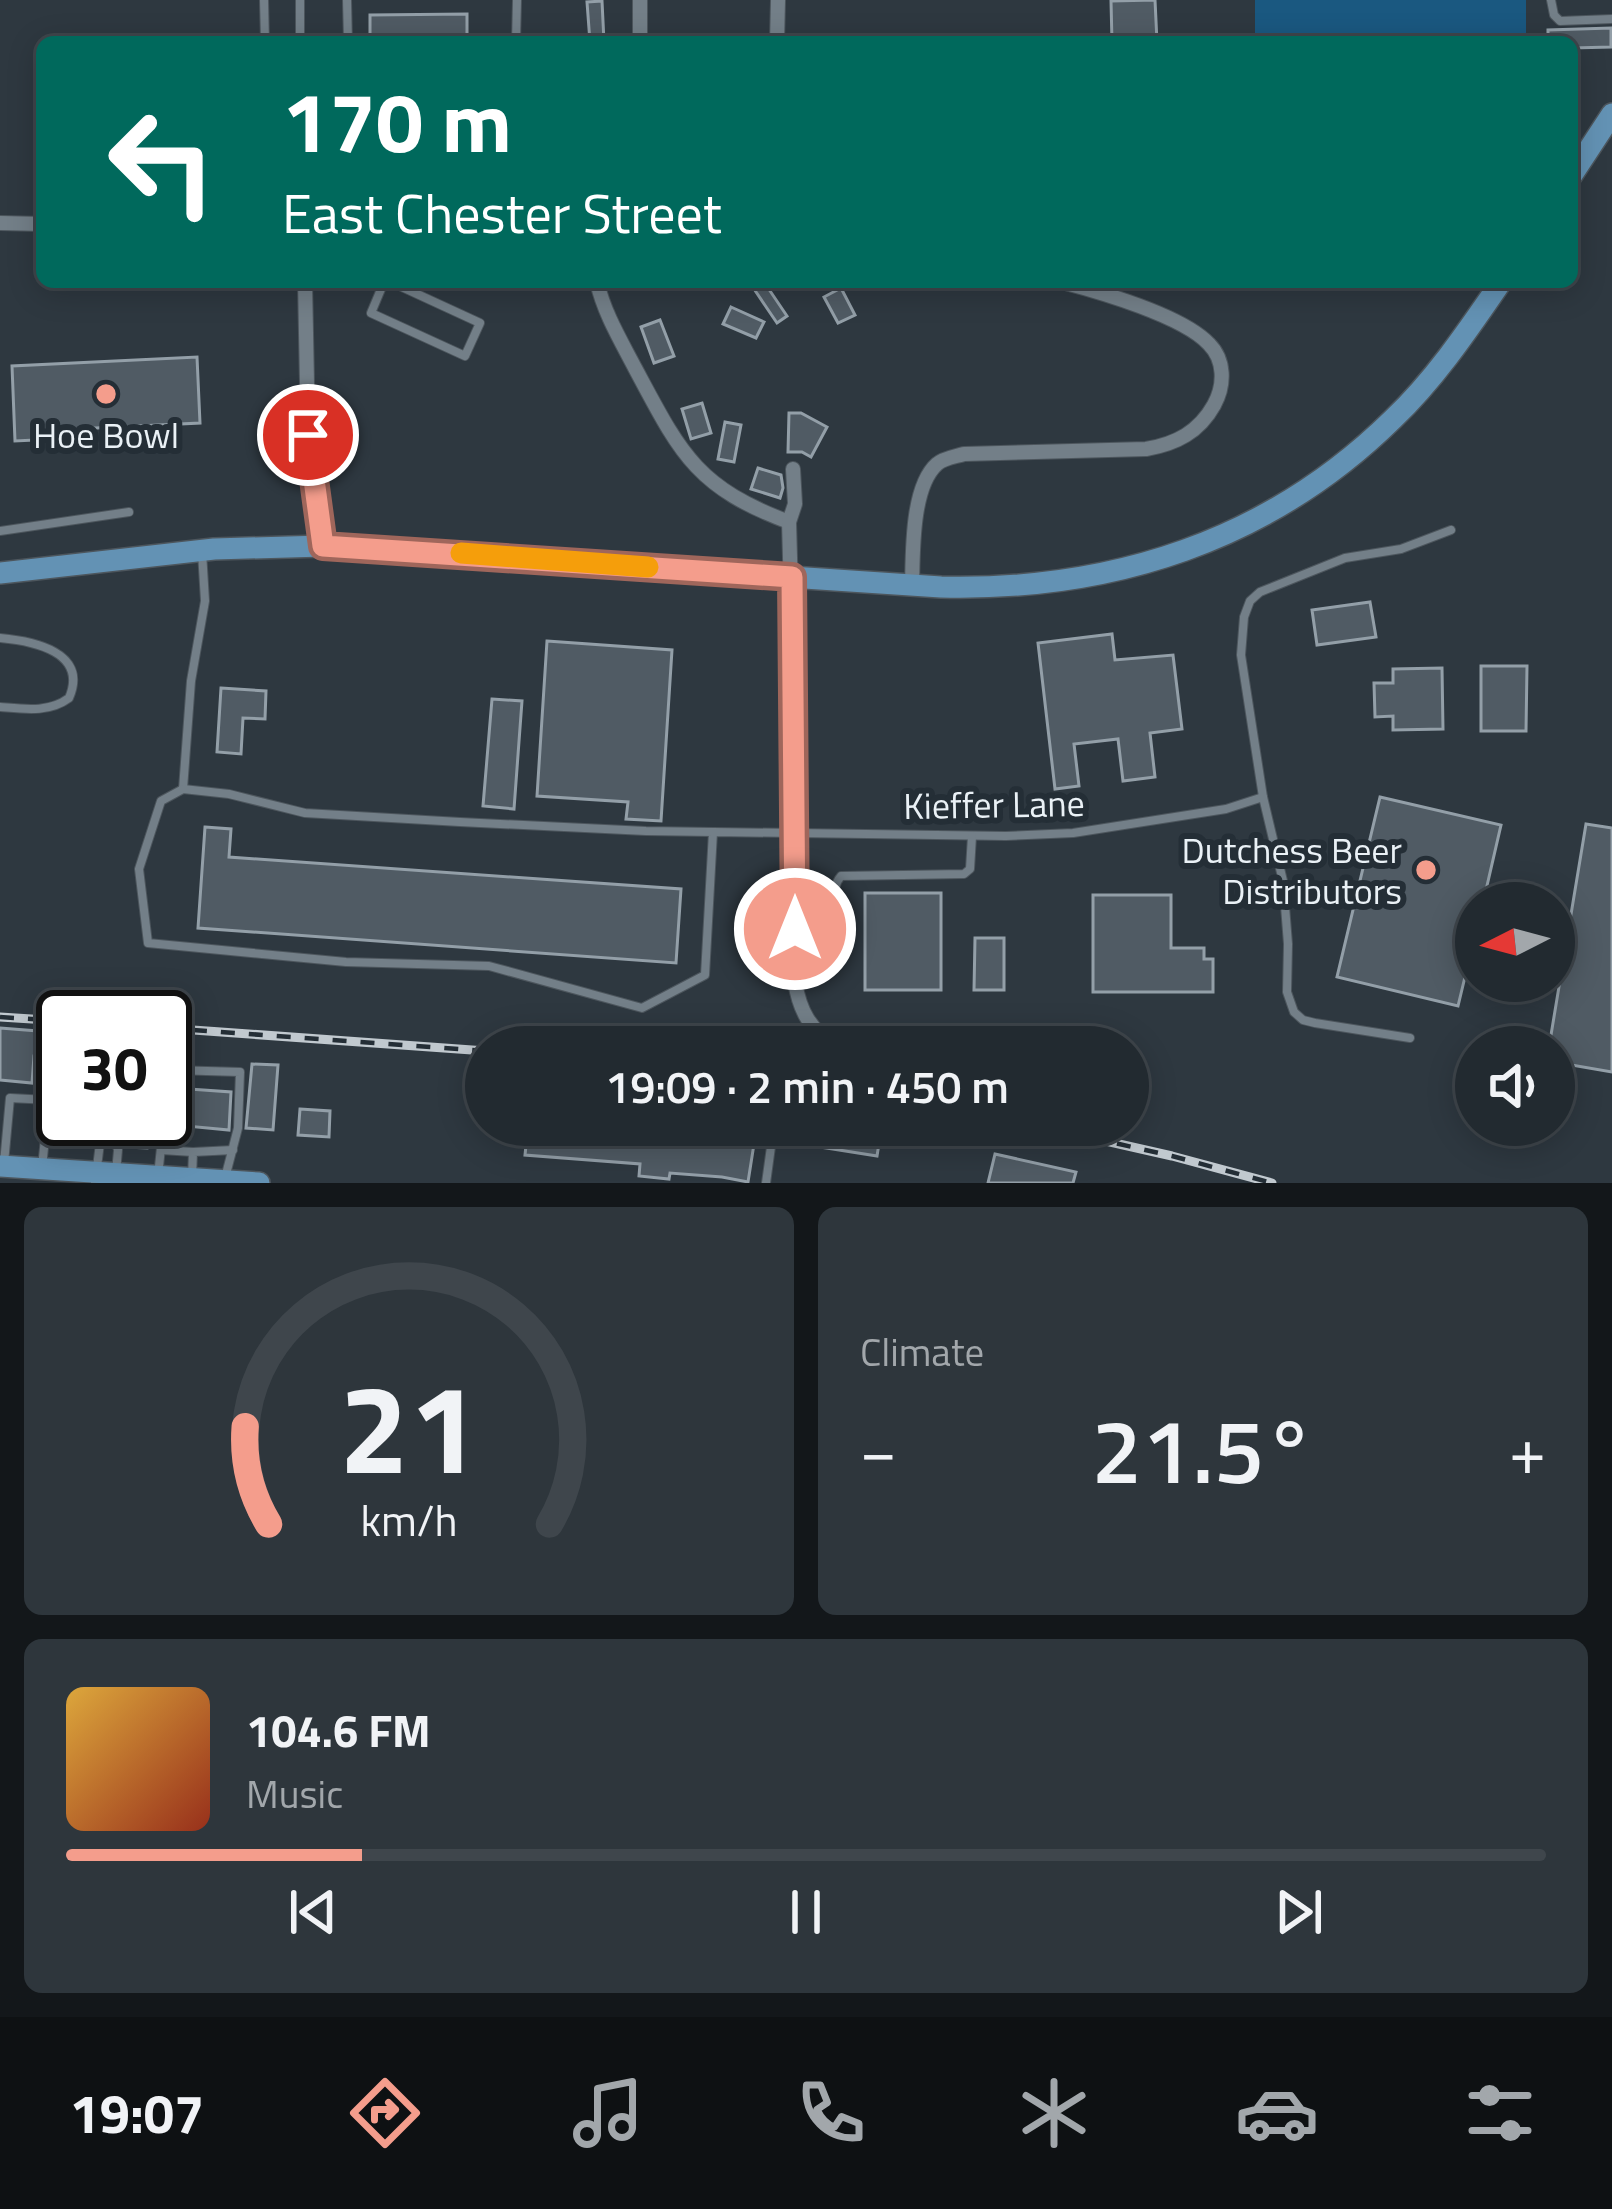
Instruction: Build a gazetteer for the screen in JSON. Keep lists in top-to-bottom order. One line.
{"streets":{"lane":["Kieffer Lane"]},"places":["Hoe Bowl","Dutchess Beer Distributors"],"north":"left","page":{"turn":["170 m","East Chester Street"],"limit":"30","trip":"19:09 · 2 min · 450 m","tile":"Climate","heat":["−","21.5°","+"],"song":["104.6 FM","Music"],"tabs":"19:07","gauge":["21","km/h"]}}
